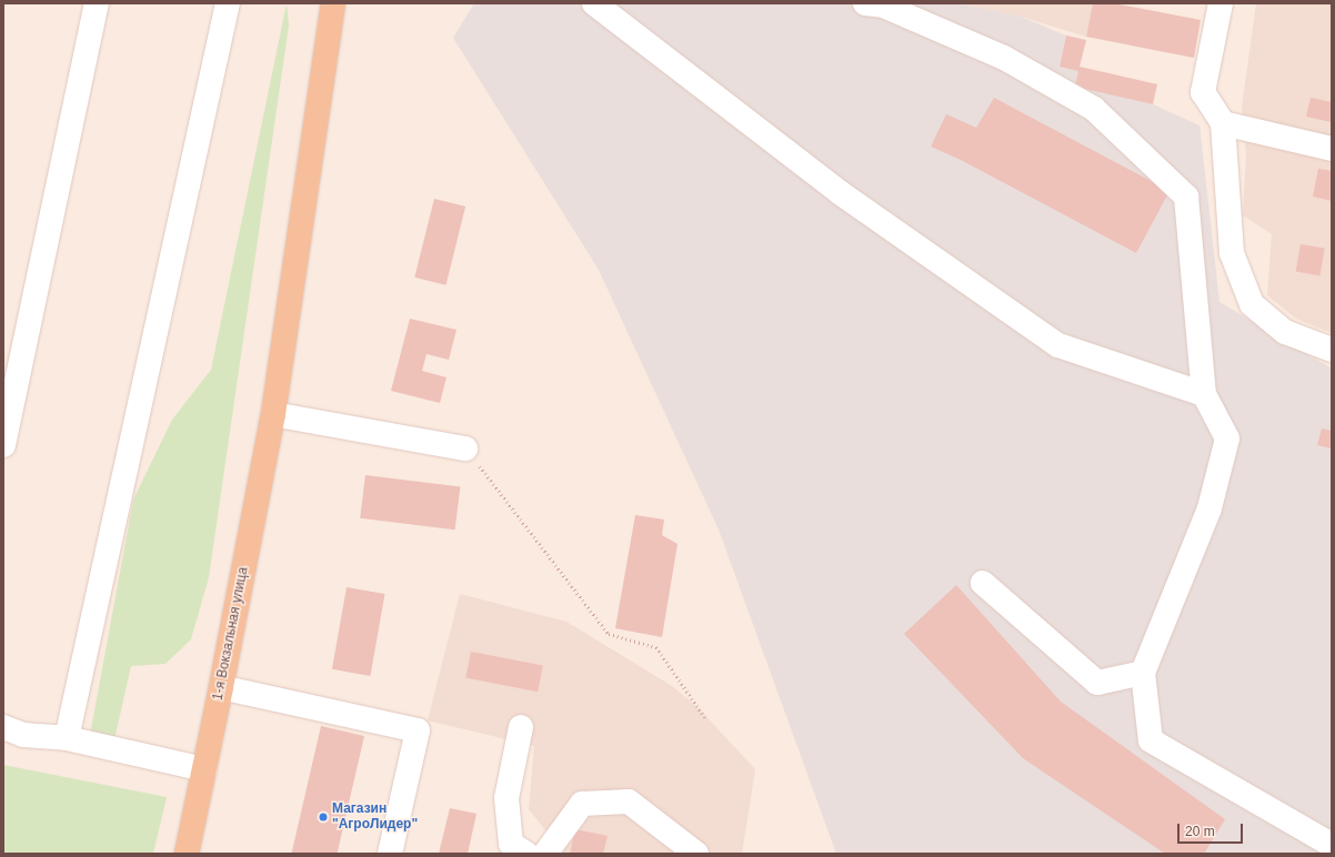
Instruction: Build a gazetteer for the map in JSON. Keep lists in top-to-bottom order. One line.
{"streets":{"main road":["1-я Вокзальная улица"]},"places":["Магазин \"АгроЛидер\""],"scale_bar":"20 m"}
